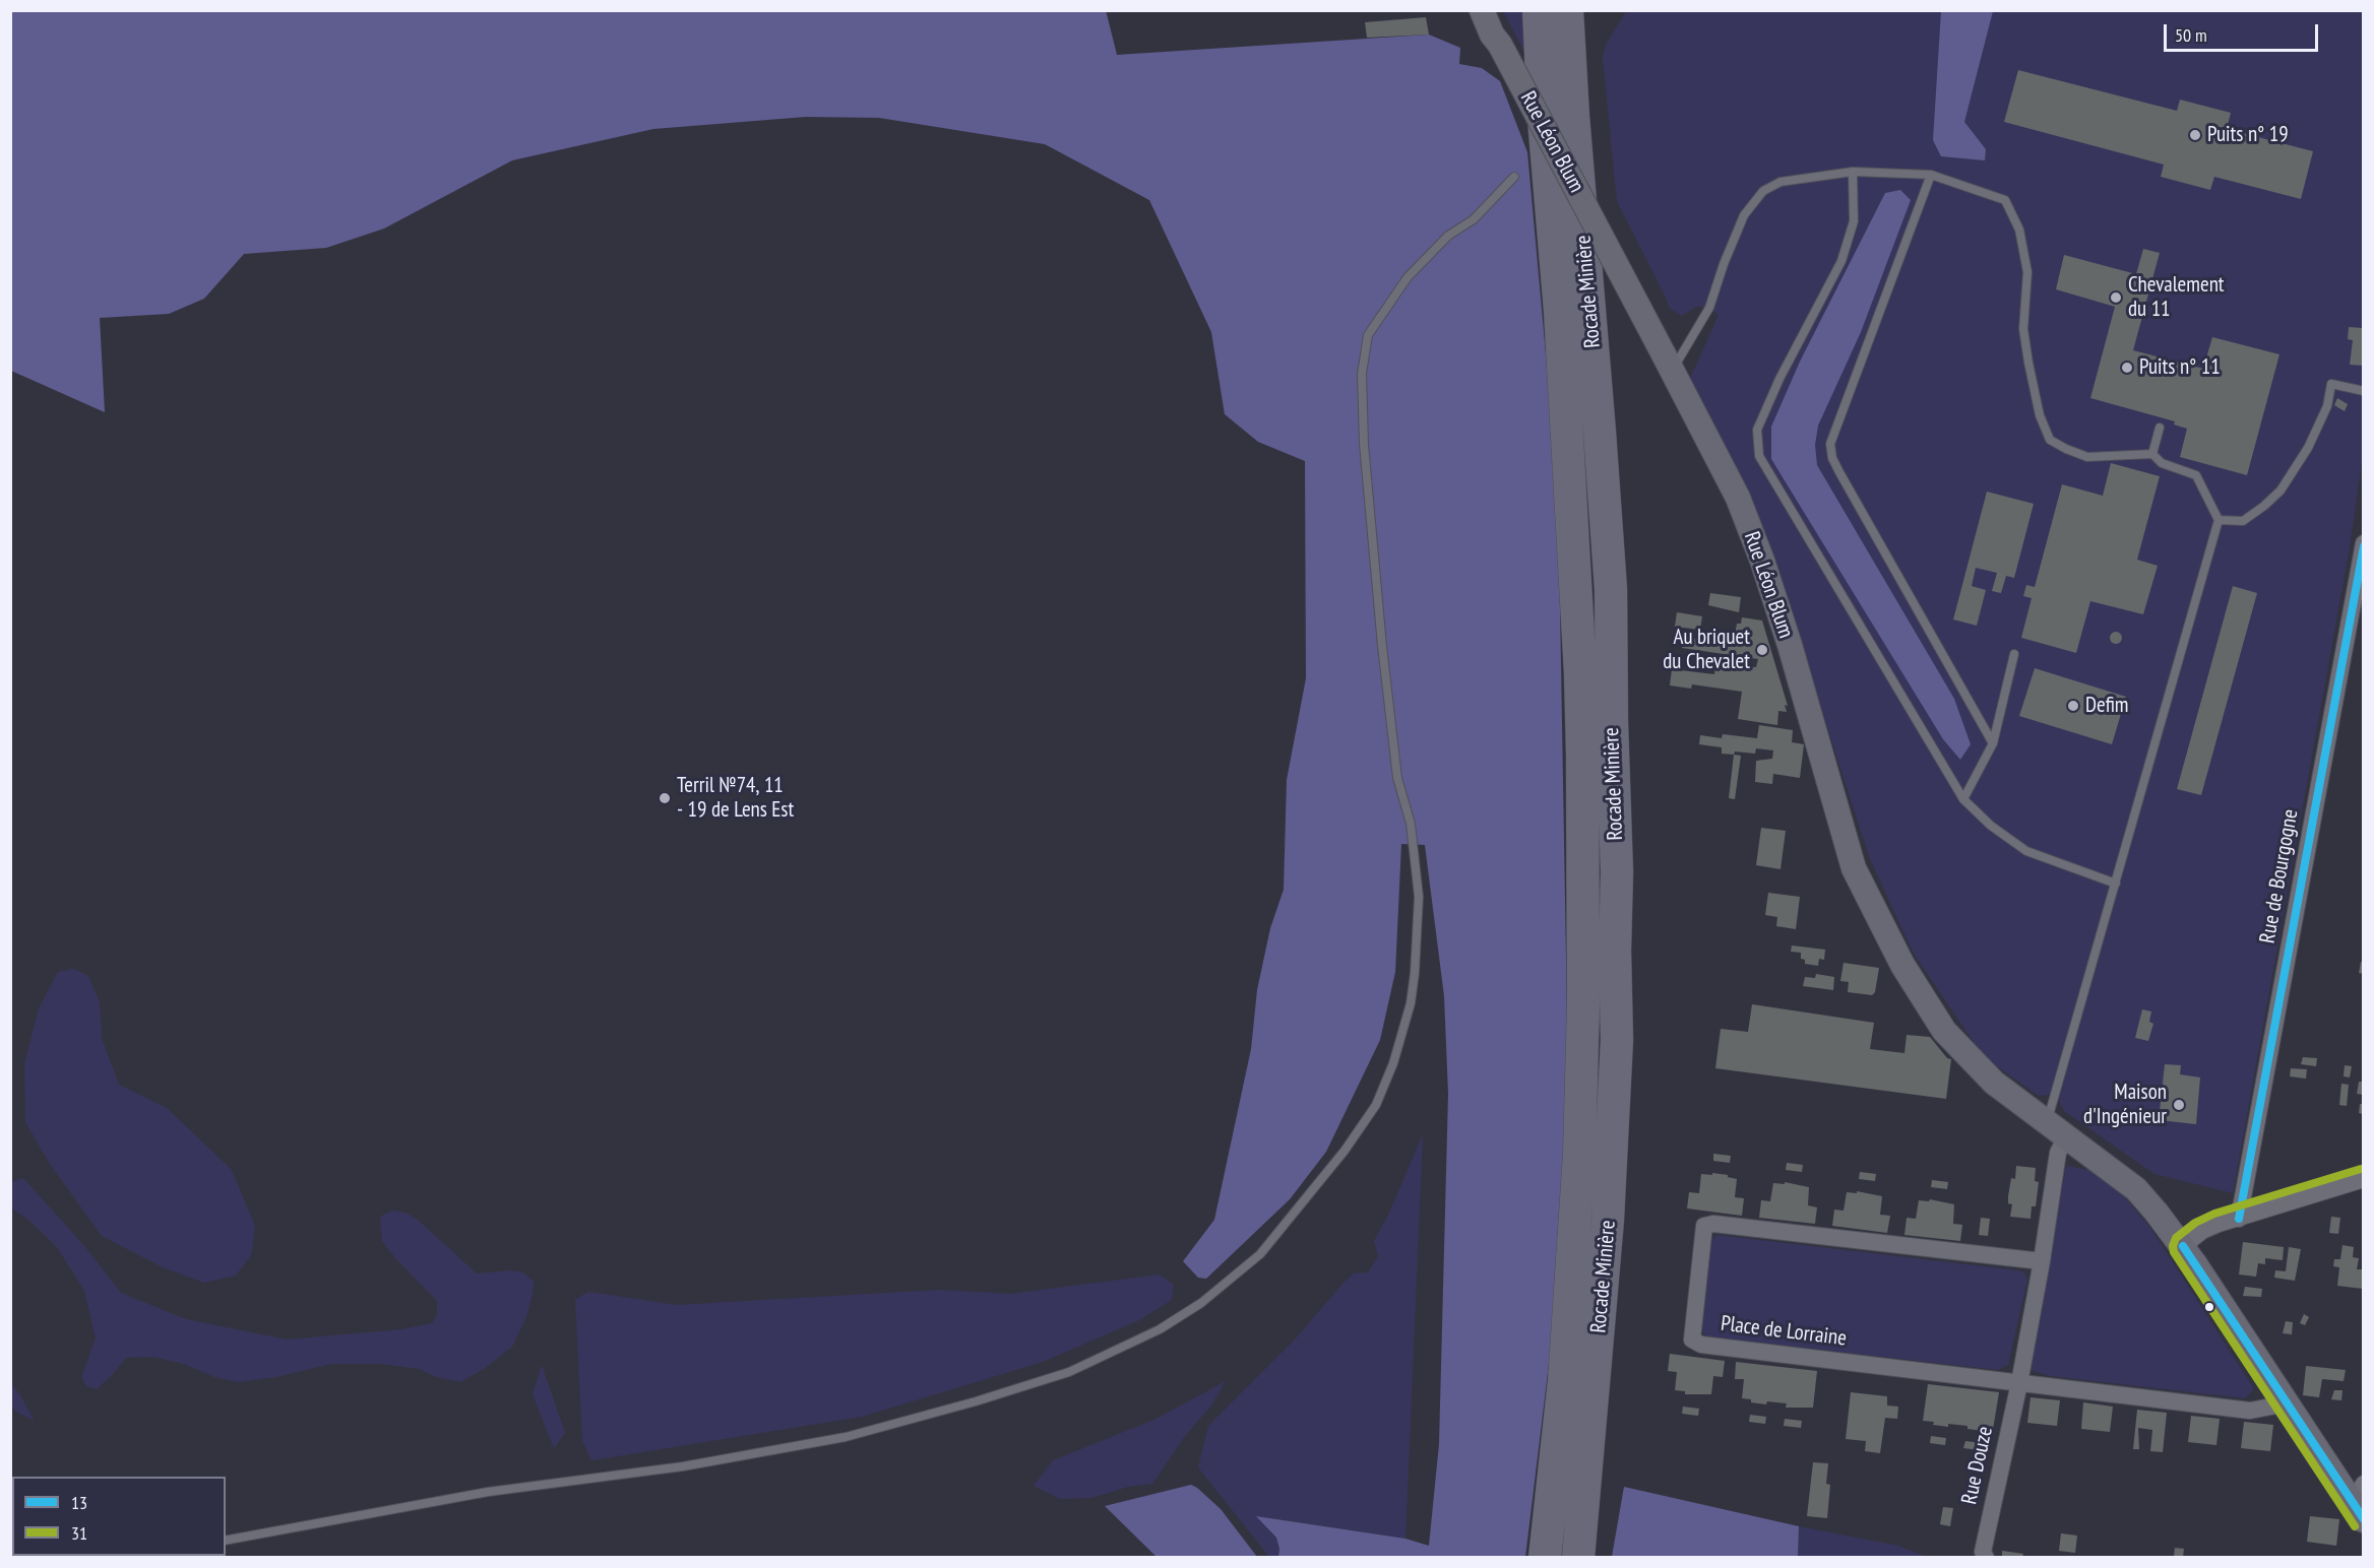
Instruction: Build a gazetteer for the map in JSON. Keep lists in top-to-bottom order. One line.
{"streets":{"highway":["Rocade Minière"],"street":["Rue Léon Blum","Rue de Bourgogne","Place de Lorraine","Rue Douze"]},"crossings":[["Rue Léon Blum","Place de Lorraine"],["Rue Léon Blum","Rue Douze"],["Place de Lorraine","Rue Douze"]],"places":["Puits n° 19","Chevalement du 11","Puits n° 11","Au briquet du Chevalet","Defim","Terril №74, 11 - 19 de Lens Est","Maison d'Ingénieur"],"lines":["transit line 13","transit line 31"],"legend":["13","31"],"scale_bar":"50 m"}
